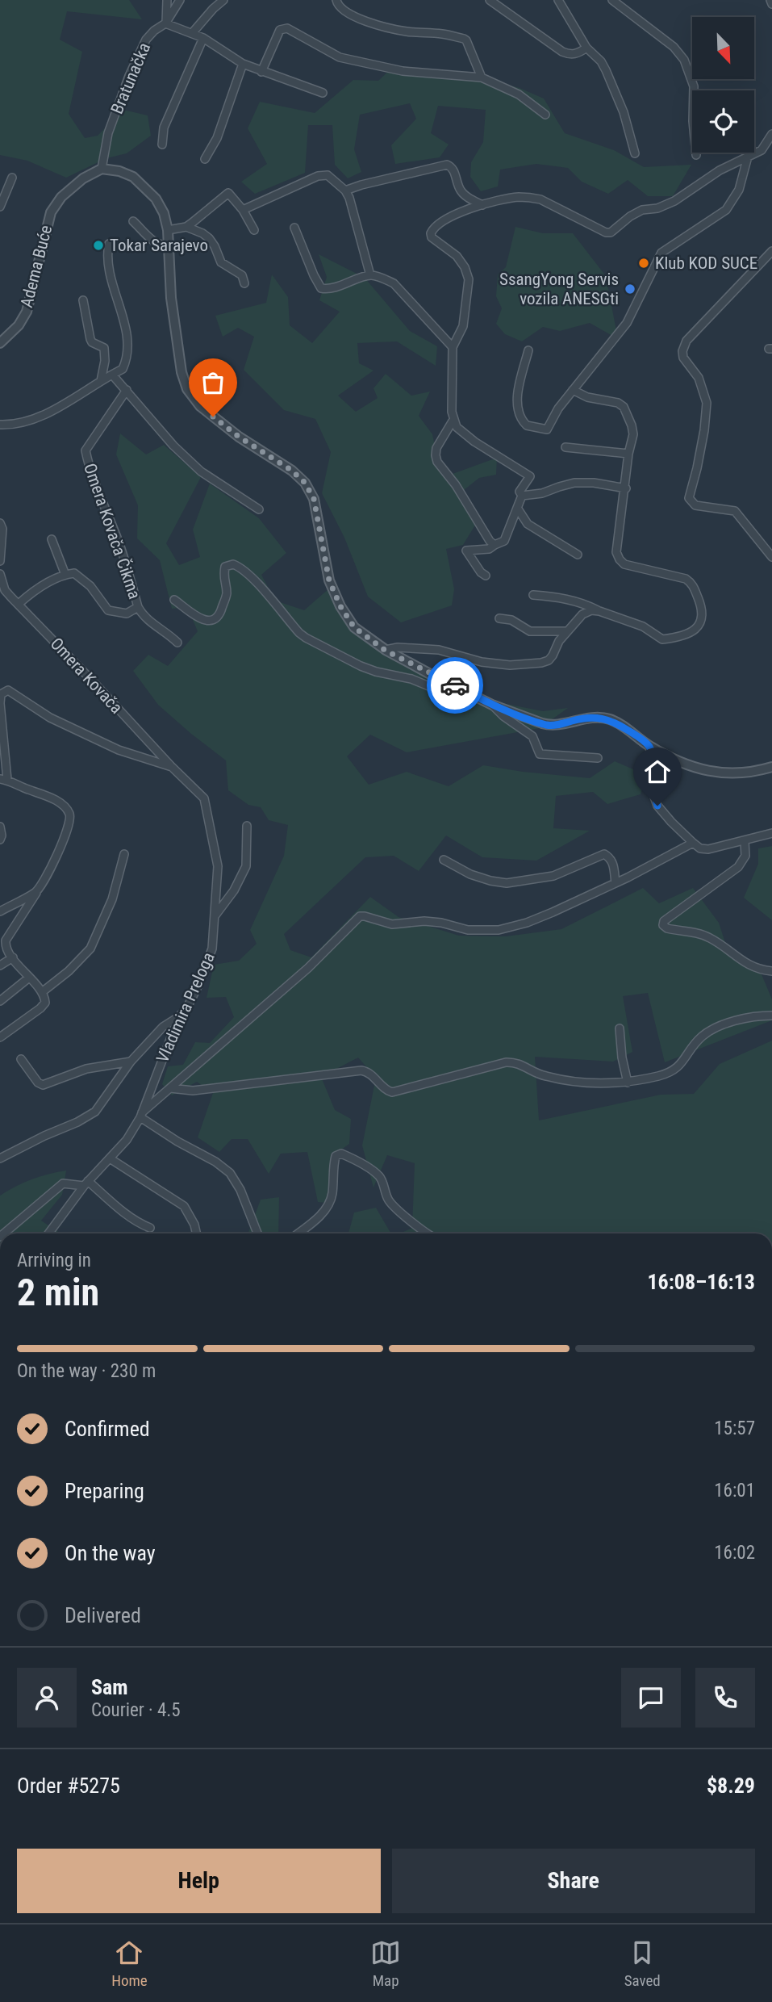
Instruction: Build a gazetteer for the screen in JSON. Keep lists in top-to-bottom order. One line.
{"streets":{"street":["Bratunačka","Adema Buće","Omera Kovača Čikma","Omera Kovača","Vladimira Preloga"]},"crossings":[["Bratunačka","Adema Buće"],["Omera Kovača","Vladimira Preloga"]],"places":["Tokar Sarajevo","Klub KOD SUCE","SsangYong Servis vozila ANESGti"],"north":"bottom right","page":{"heading":["2 min","Arriving in","16:08–16:13"],"panel":["Sam","Courier · 4.5","Order #5275","$8.29"],"bar":"On the way · 230 m","list":[["Confirmed","15:57"],["Preparing","16:01"],["On the way","16:02"],"Delivered"],"buttons":["Help","Share"],"tabs":["Home","Map","Saved"]}}
